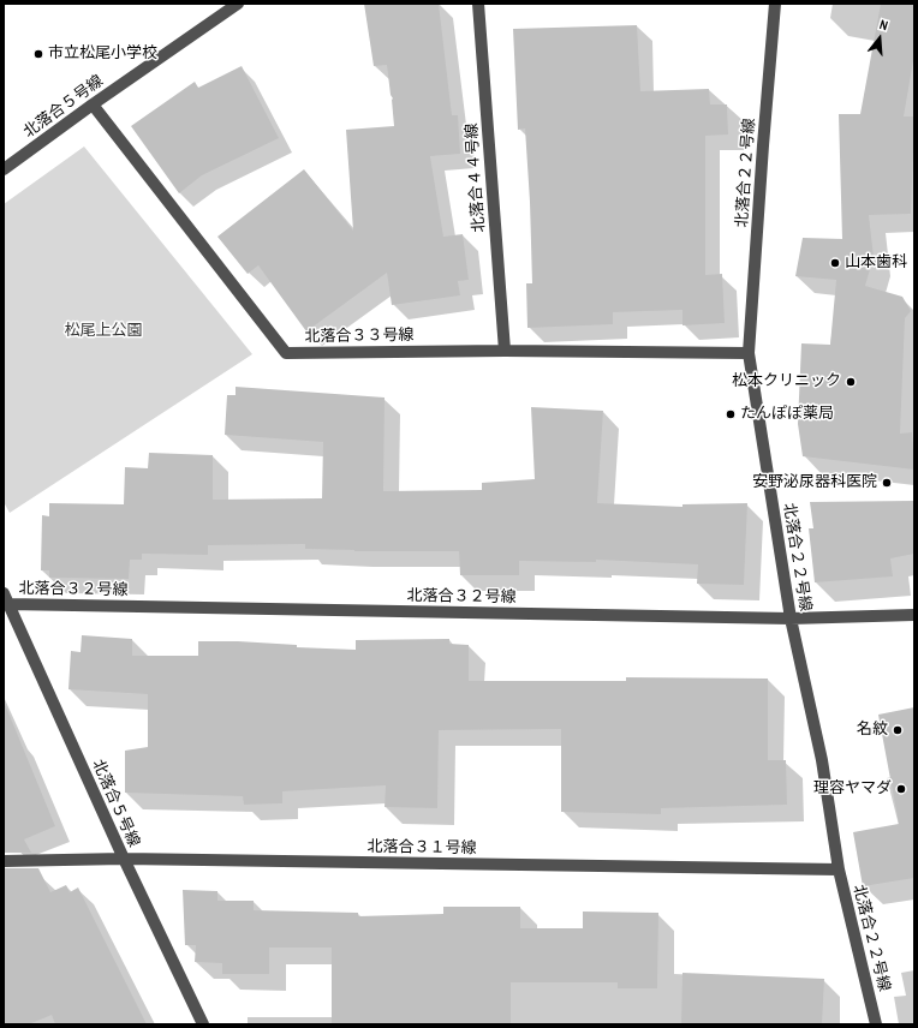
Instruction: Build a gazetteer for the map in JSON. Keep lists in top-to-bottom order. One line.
{"streets":{"street":["北落合５号線","北落合２２号線","北落合４４号線","北落合３３号線","北落合３２号線","北落合３１号線"]},"crossings":[["北落合５号線","北落合３３号線"],["北落合５号線","北落合３２号線"],["北落合５号線","北落合３１号線"],["北落合２２号線","北落合３３号線"],["北落合２２号線","北落合３２号線"],["北落合２２号線","北落合３１号線"],["北落合４４号線","北落合３３号線"]],"parks":["松尾上公園"],"places":["市立松尾小学校","山本歯科","松本クリニック","たんぽぽ薬局","安野泌尿器科医院","名紋","理容ヤマダ"],"north":"top"}
